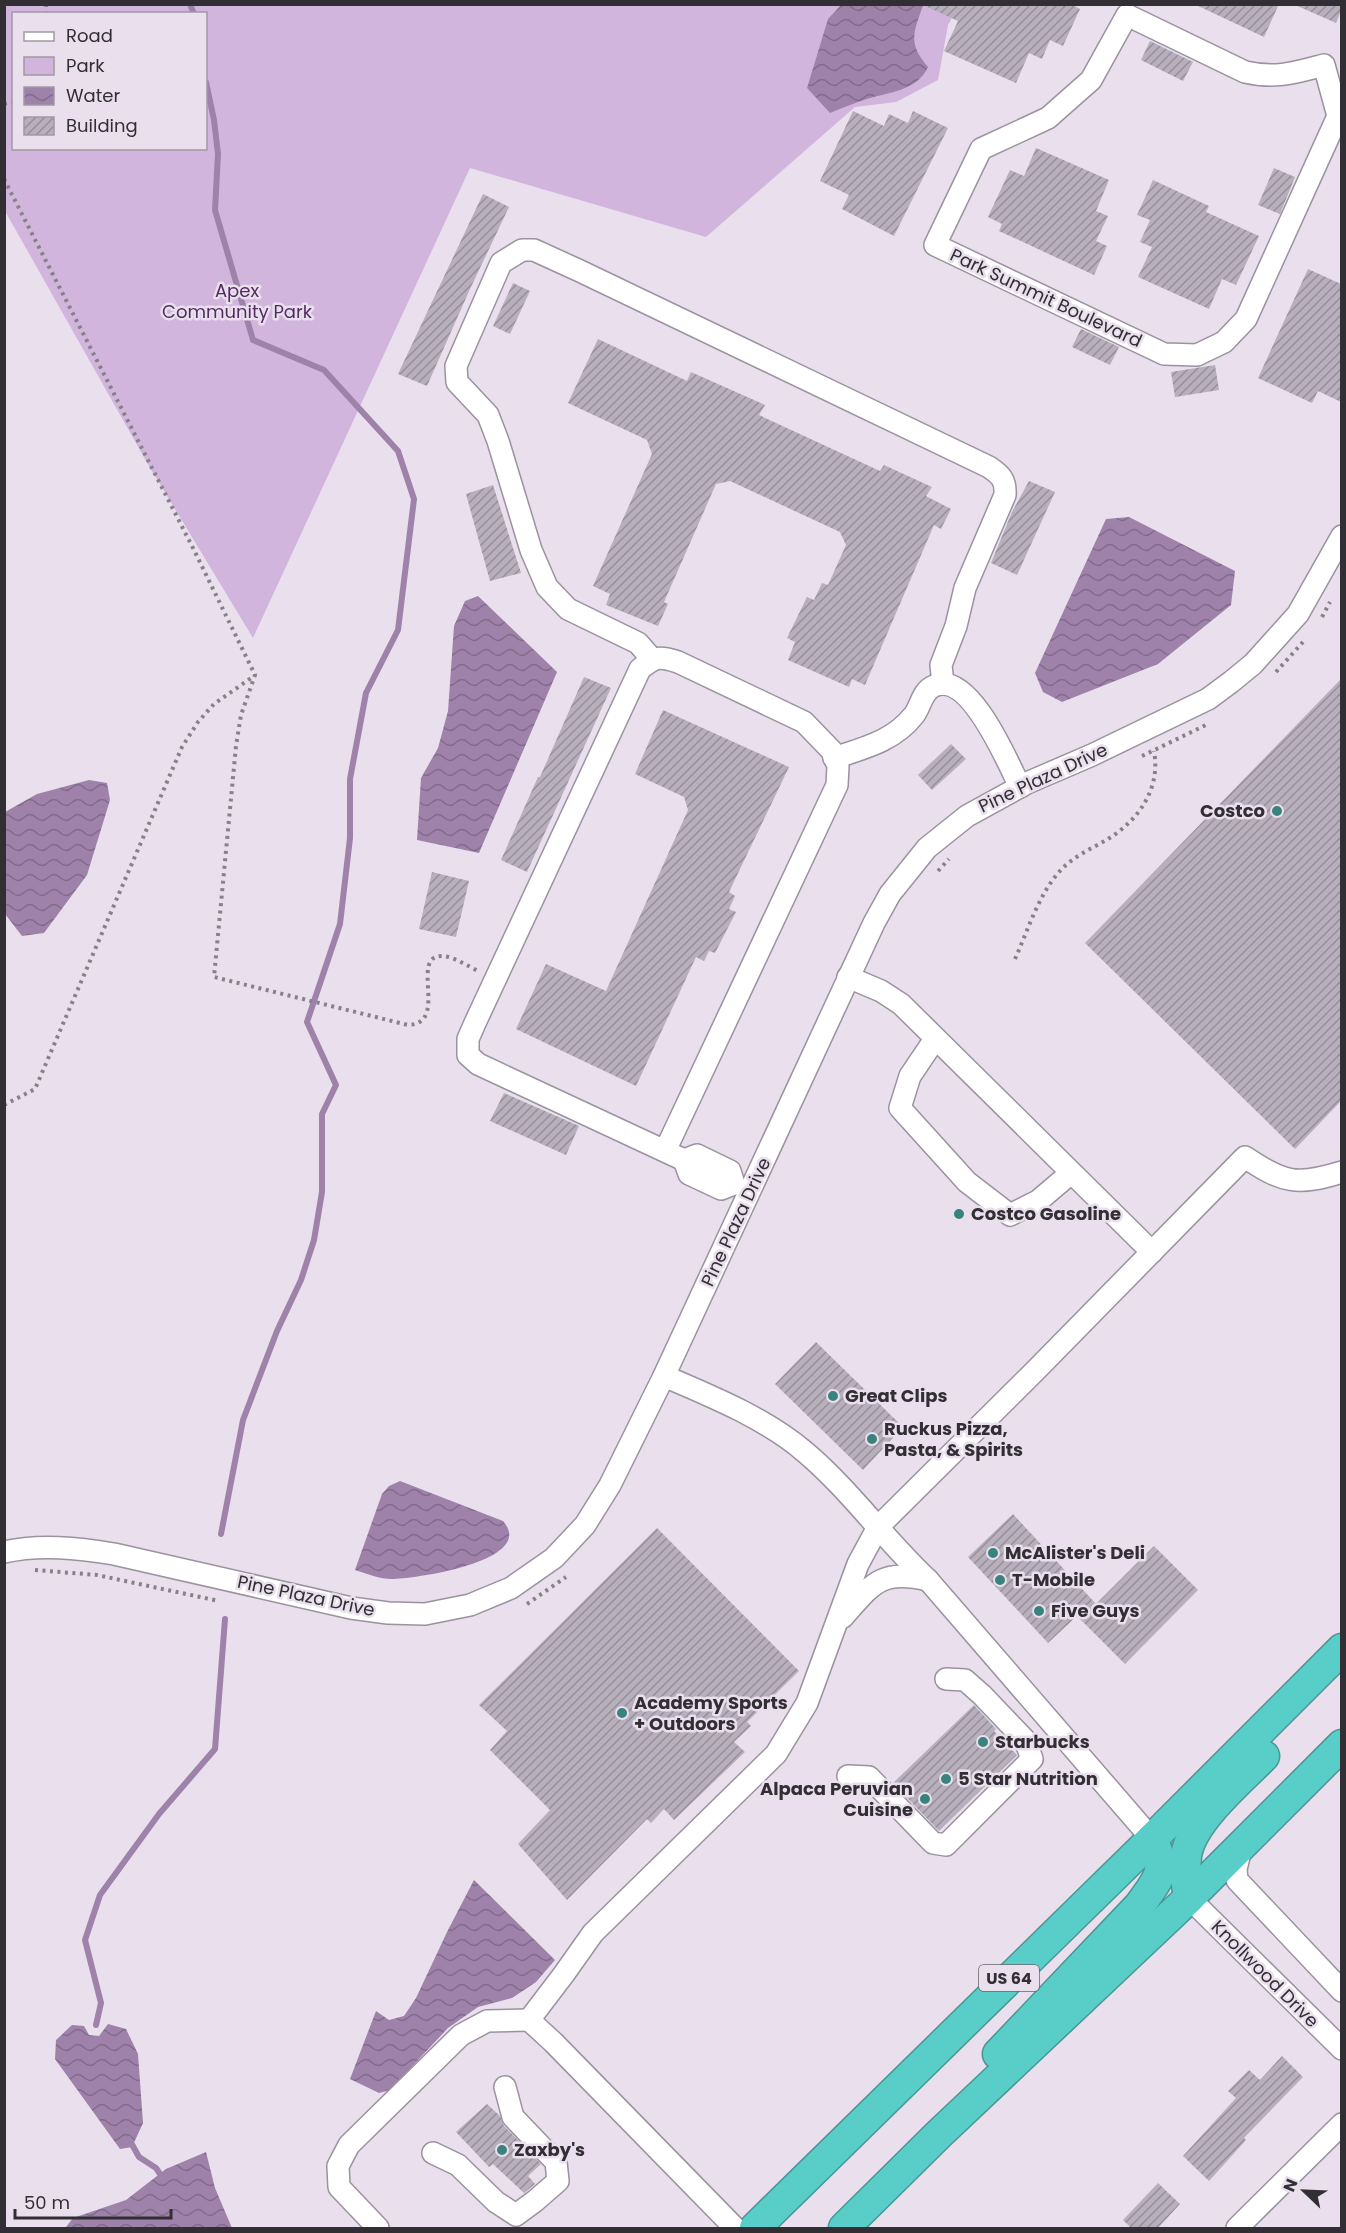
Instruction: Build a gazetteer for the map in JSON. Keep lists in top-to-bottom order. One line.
{"streets":{"highway":["US 64"],"street":["Park Summit Boulevard","Pine Plaza Drive","Knollwood Drive"]},"parks":["Apex Community Park"],"places":["Costco","Costco Gasoline","Great Clips","Ruckus Pizza, Pasta, & Spirits","McAlister's Deli","T-Mobile","Five Guys","Academy Sports + Outdoors","Starbucks","5 Star Nutrition","Alpaca Peruvian Cuisine","Zaxby's"],"legend":["Road","Park","Water","Building"],"scale_bar":"50 m","north":"top left"}
